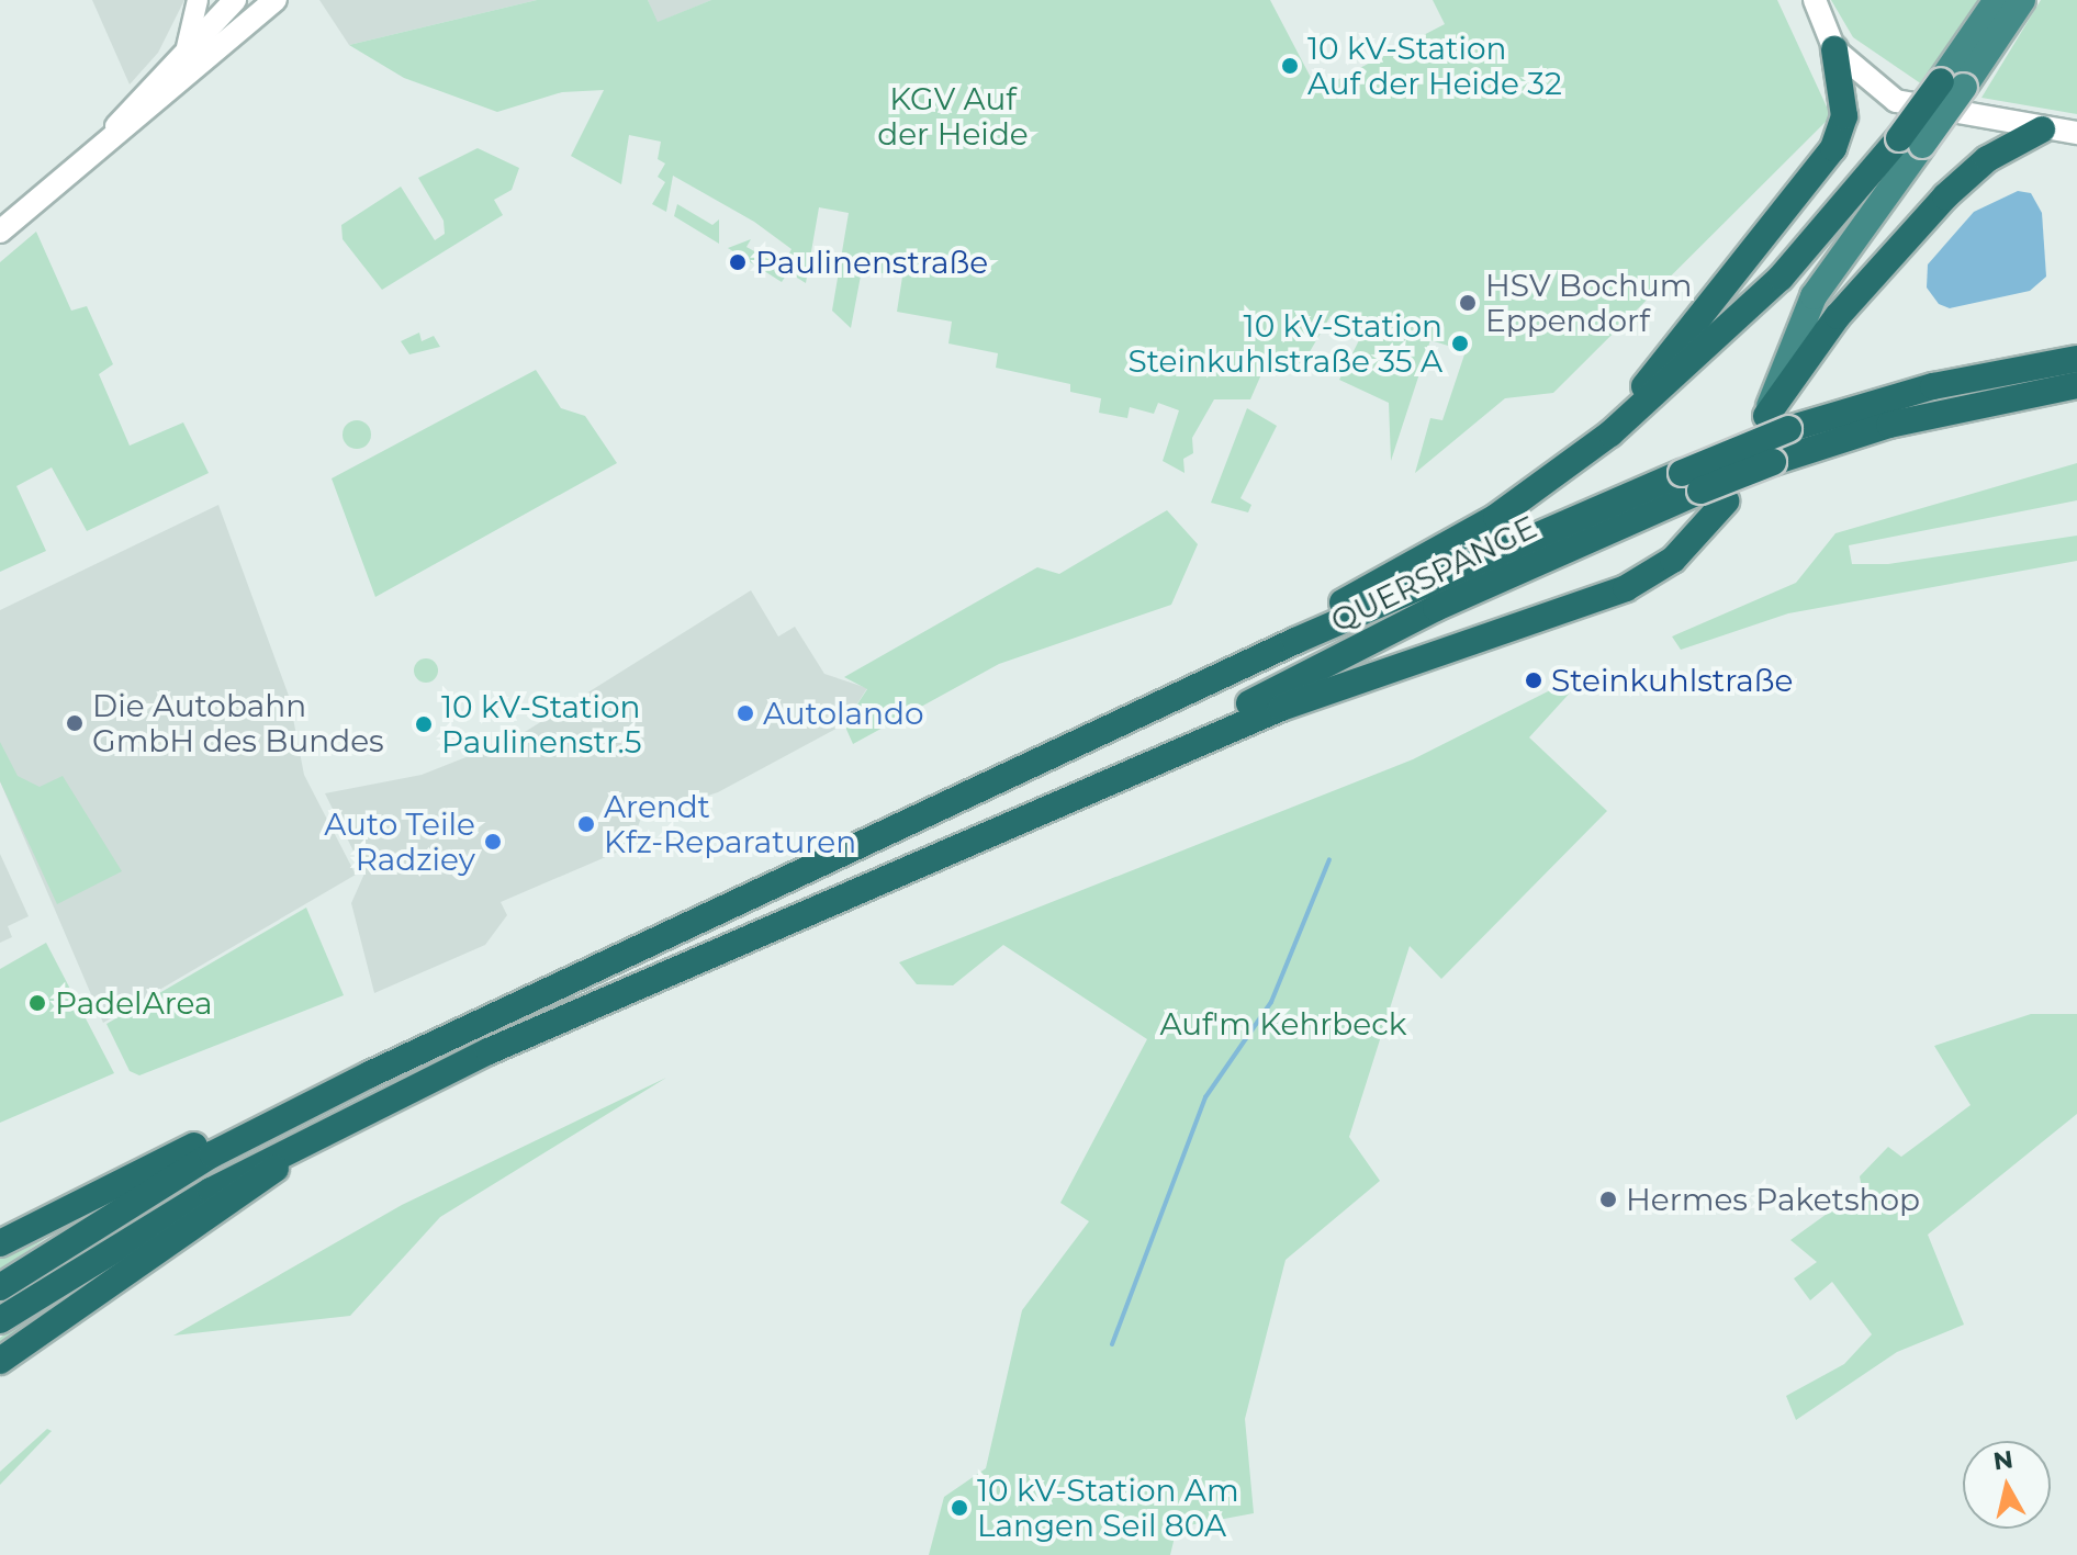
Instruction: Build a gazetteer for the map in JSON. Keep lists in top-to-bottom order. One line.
{"streets":{"highway":["QUERSPANGE"]},"parks":["KGV Auf der Heide","Auf'm Kehrbeck"],"places":["10 kV-Station Auf der Heide 32","Paulinenstraße","HSV Bochum Eppendorf","10 kV-Station Steinkuhlstraße 35 A","Steinkuhlstraße","Autolando","Die Autobahn GmbH des Bundes","10 kV-Station Paulinenstr.5","Arendt Kfz-Reparaturen","Auto Teile Radziey","PadelArea","Hermes Paketshop","10 kV-Station Am Langen Seil 80A"],"north":"top"}
